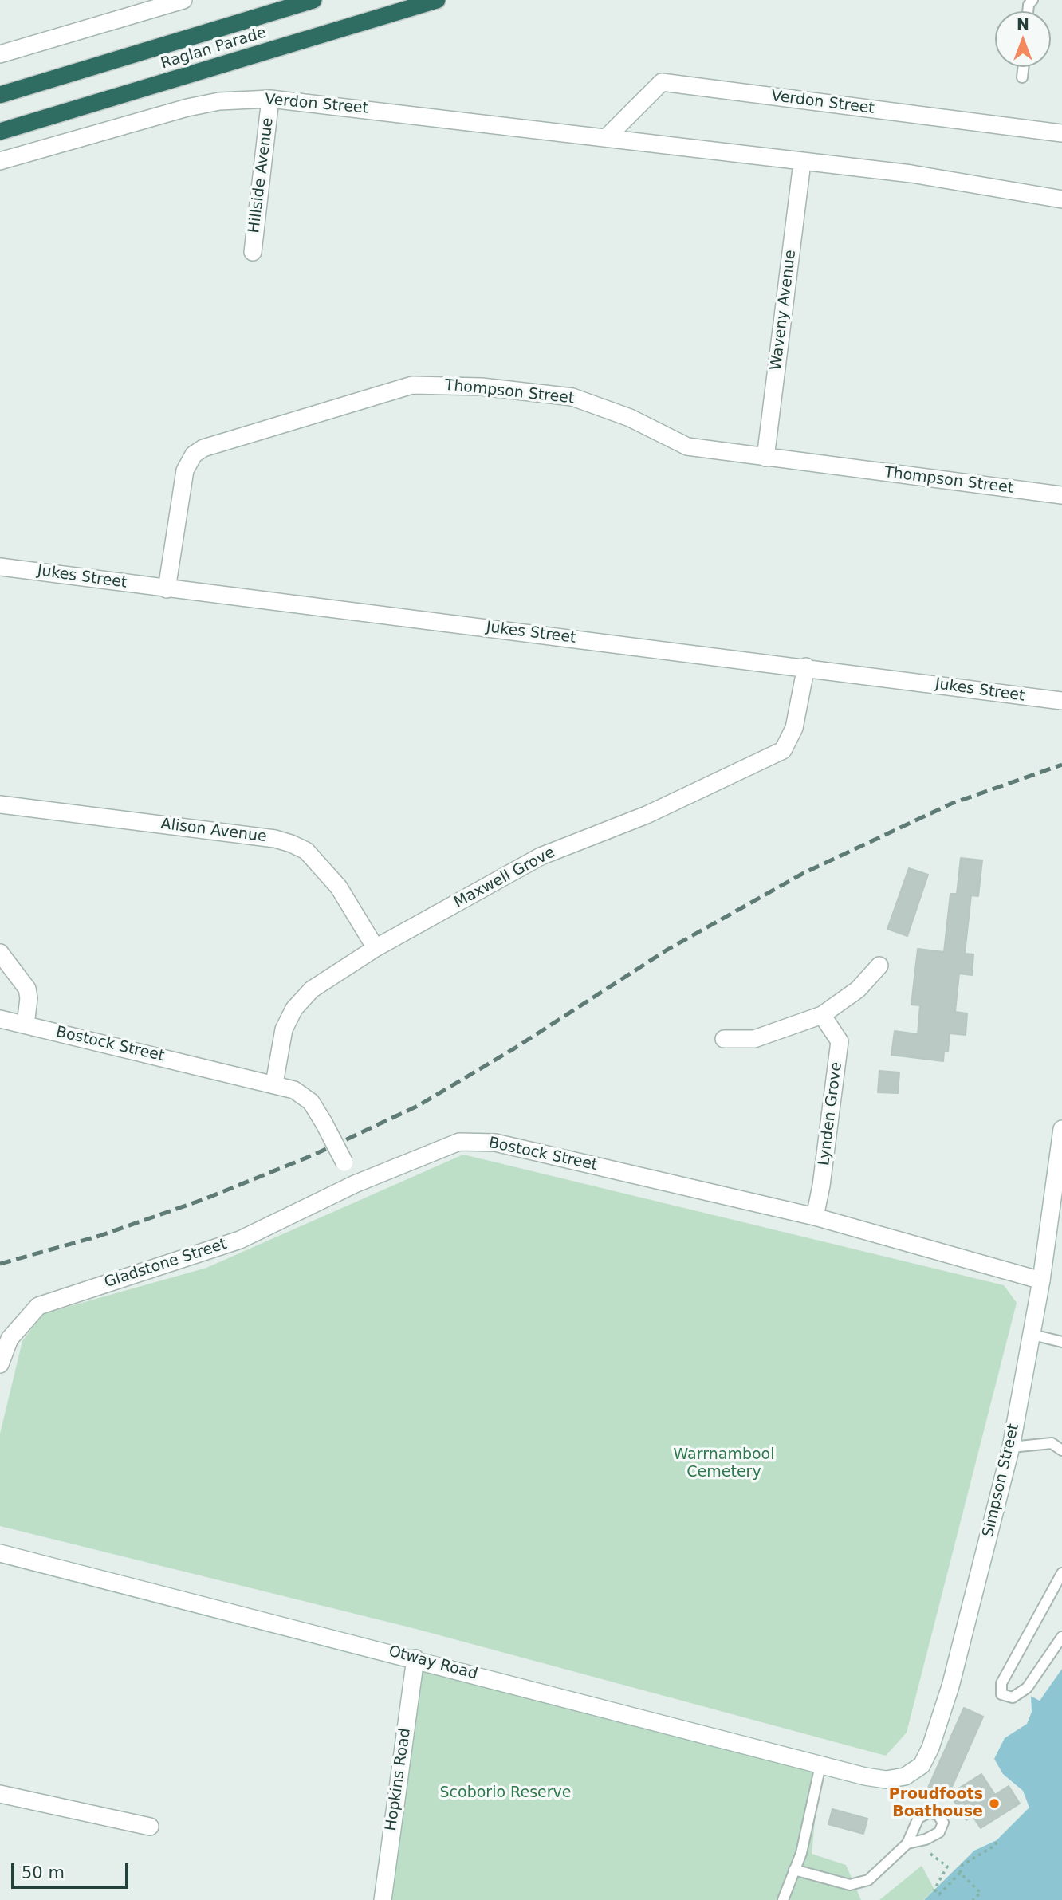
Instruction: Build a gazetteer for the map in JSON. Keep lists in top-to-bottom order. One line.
{"streets":{"highway":["Raglan Parade"],"street":["Verdon Street","Hillside Avenue","Waveny Avenue","Thompson Street","Jukes Street","Alison Avenue","Maxwell Grove","Bostock Street","Lynden Grove","Gladstone Street","Simpson Street","Otway Road","Hopkins Road"]},"crossings":[["Verdon Street","Hillside Avenue"],["Verdon Street","Waveny Avenue"],["Waveny Avenue","Thompson Street"],["Thompson Street","Jukes Street"],["Jukes Street","Maxwell Grove"],["Alison Avenue","Maxwell Grove"],["Maxwell Grove","Bostock Street"],["Bostock Street","Lynden Grove"],["Bostock Street","Gladstone Street"],["Bostock Street","Simpson Street"],["Simpson Street","Otway Road"],["Otway Road","Hopkins Road"]],"parks":["Warrnambool Cemetery","Scoborio Reserve"],"places":["Proudfoots Boathouse"],"scale_bar":"50 m","north":"top"}
